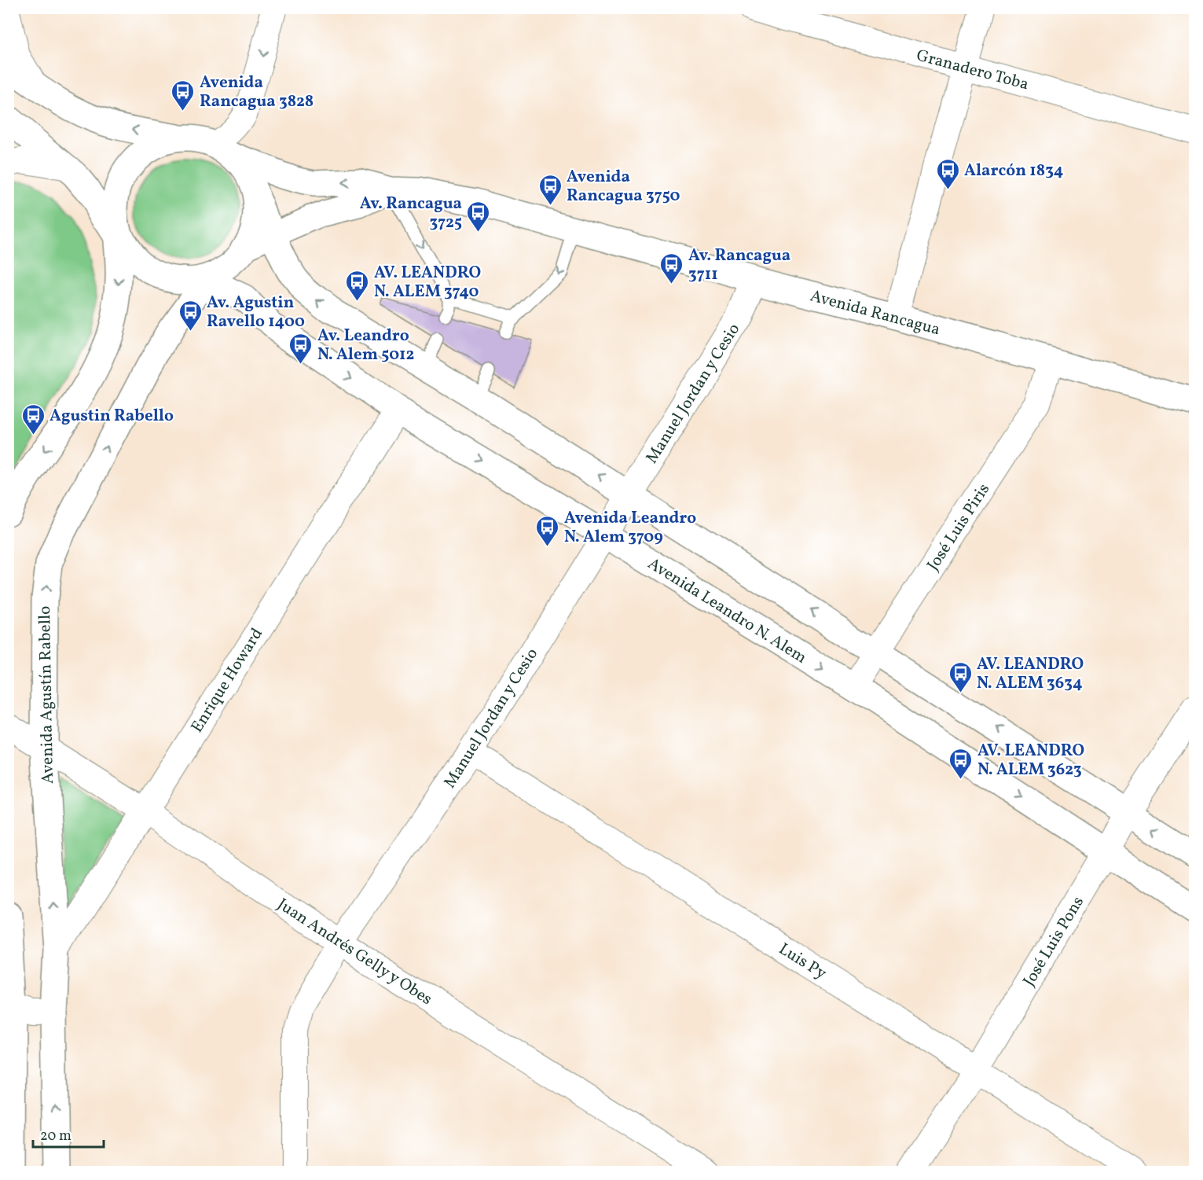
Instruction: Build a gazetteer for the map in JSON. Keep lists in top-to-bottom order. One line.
{"streets":{"main road":["Avenida Rancagua","Avenida Leandro N. Alem","Avenida Agustín Rabello"],"street":["Granadero Toba","Manuel Jordan y Cesio","José Luis Piris","Enrique Howard","José Luis Pons","Juan Andrés Gelly y Obes","Luis Py"]},"crossings":[["Avenida Rancagua","Manuel Jordan y Cesio"],["Avenida Rancagua","José Luis Piris"],["Avenida Rancagua","Avenida Leandro N. Alem"],["Avenida Rancagua","Avenida Agustín Rabello"],["Manuel Jordan y Cesio","Avenida Leandro N. Alem"],["Manuel Jordan y Cesio","Juan Andrés Gelly y Obes"],["Manuel Jordan y Cesio","Luis Py"],["José Luis Piris","Avenida Leandro N. Alem"],["Avenida Leandro N. Alem","Enrique Howard"],["Avenida Leandro N. Alem","Avenida Agustín Rabello"],["Avenida Leandro N. Alem","José Luis Pons"],["Enrique Howard","Avenida Agustín Rabello"],["Enrique Howard","Juan Andrés Gelly y Obes"],["Avenida Agustín Rabello","Juan Andrés Gelly y Obes"],["José Luis Pons","Luis Py"]],"places":{"bus stop":["Avenida Rancagua 3828","Alarcón 1834","Avenida Rancagua 3750","Av. Rancagua 3725","Av. Rancagua 3711","AV. LEANDRO N. ALEM 3740","Av. Agustin Ravello 1400","Av. Leandro N. Alem 5012","Agustin Rabello","Avenida Leandro N. Alem 3709","AV. LEANDRO N. ALEM 3634","AV. LEANDRO N. ALEM 3623"]},"scale_bar":"20 m"}
